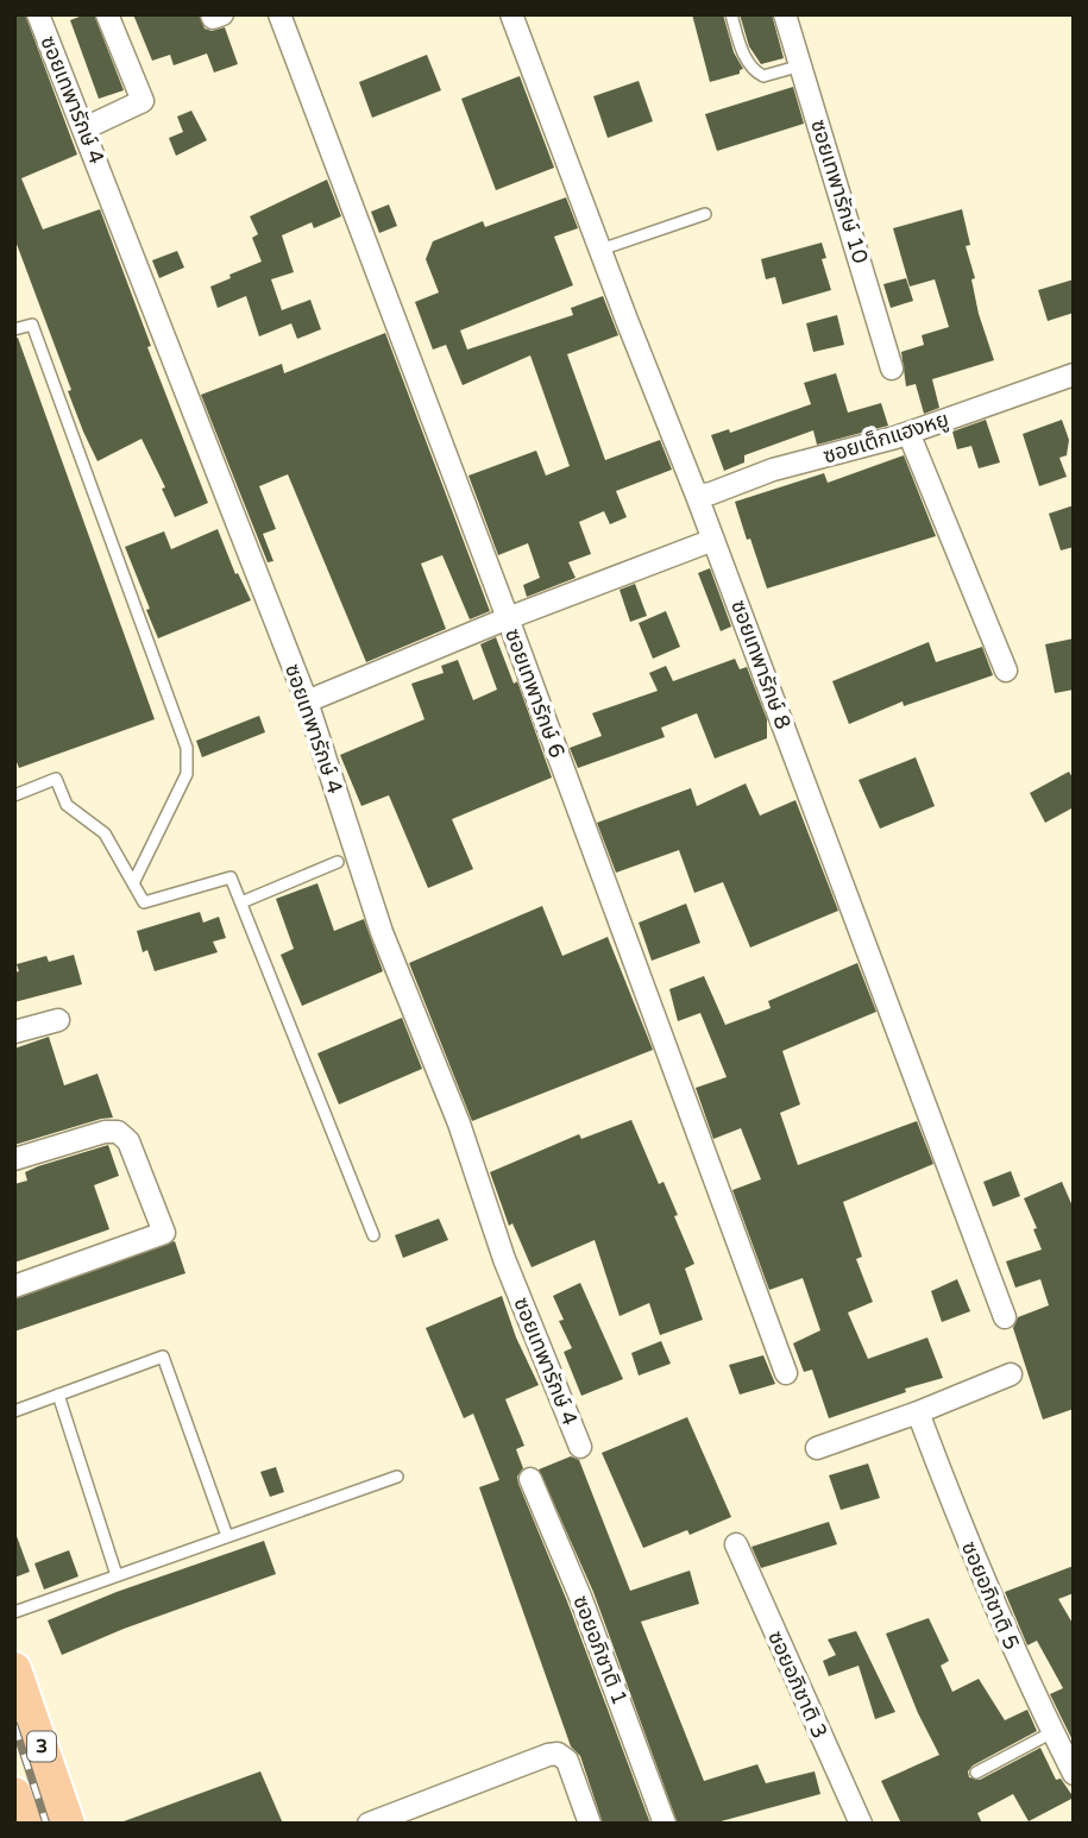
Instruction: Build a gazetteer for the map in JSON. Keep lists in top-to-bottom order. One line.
{"streets":{"highway":["3"],"street":["ซอยเทพารักษ์ 4","ซอยเทพารักษ์ 10","ซอยเต็กแฮงหยู","ซอยเทพารักษ์ 8","ซอยเทพารักษ์ 6","ซอยอภิชาติ 5","ซอยอภิชาติ 1","ซอยอภิชาติ 3"]},"crossings":[["ซอยเต็กแฮงหยู","ซอยเทพารักษ์ 8"]]}
